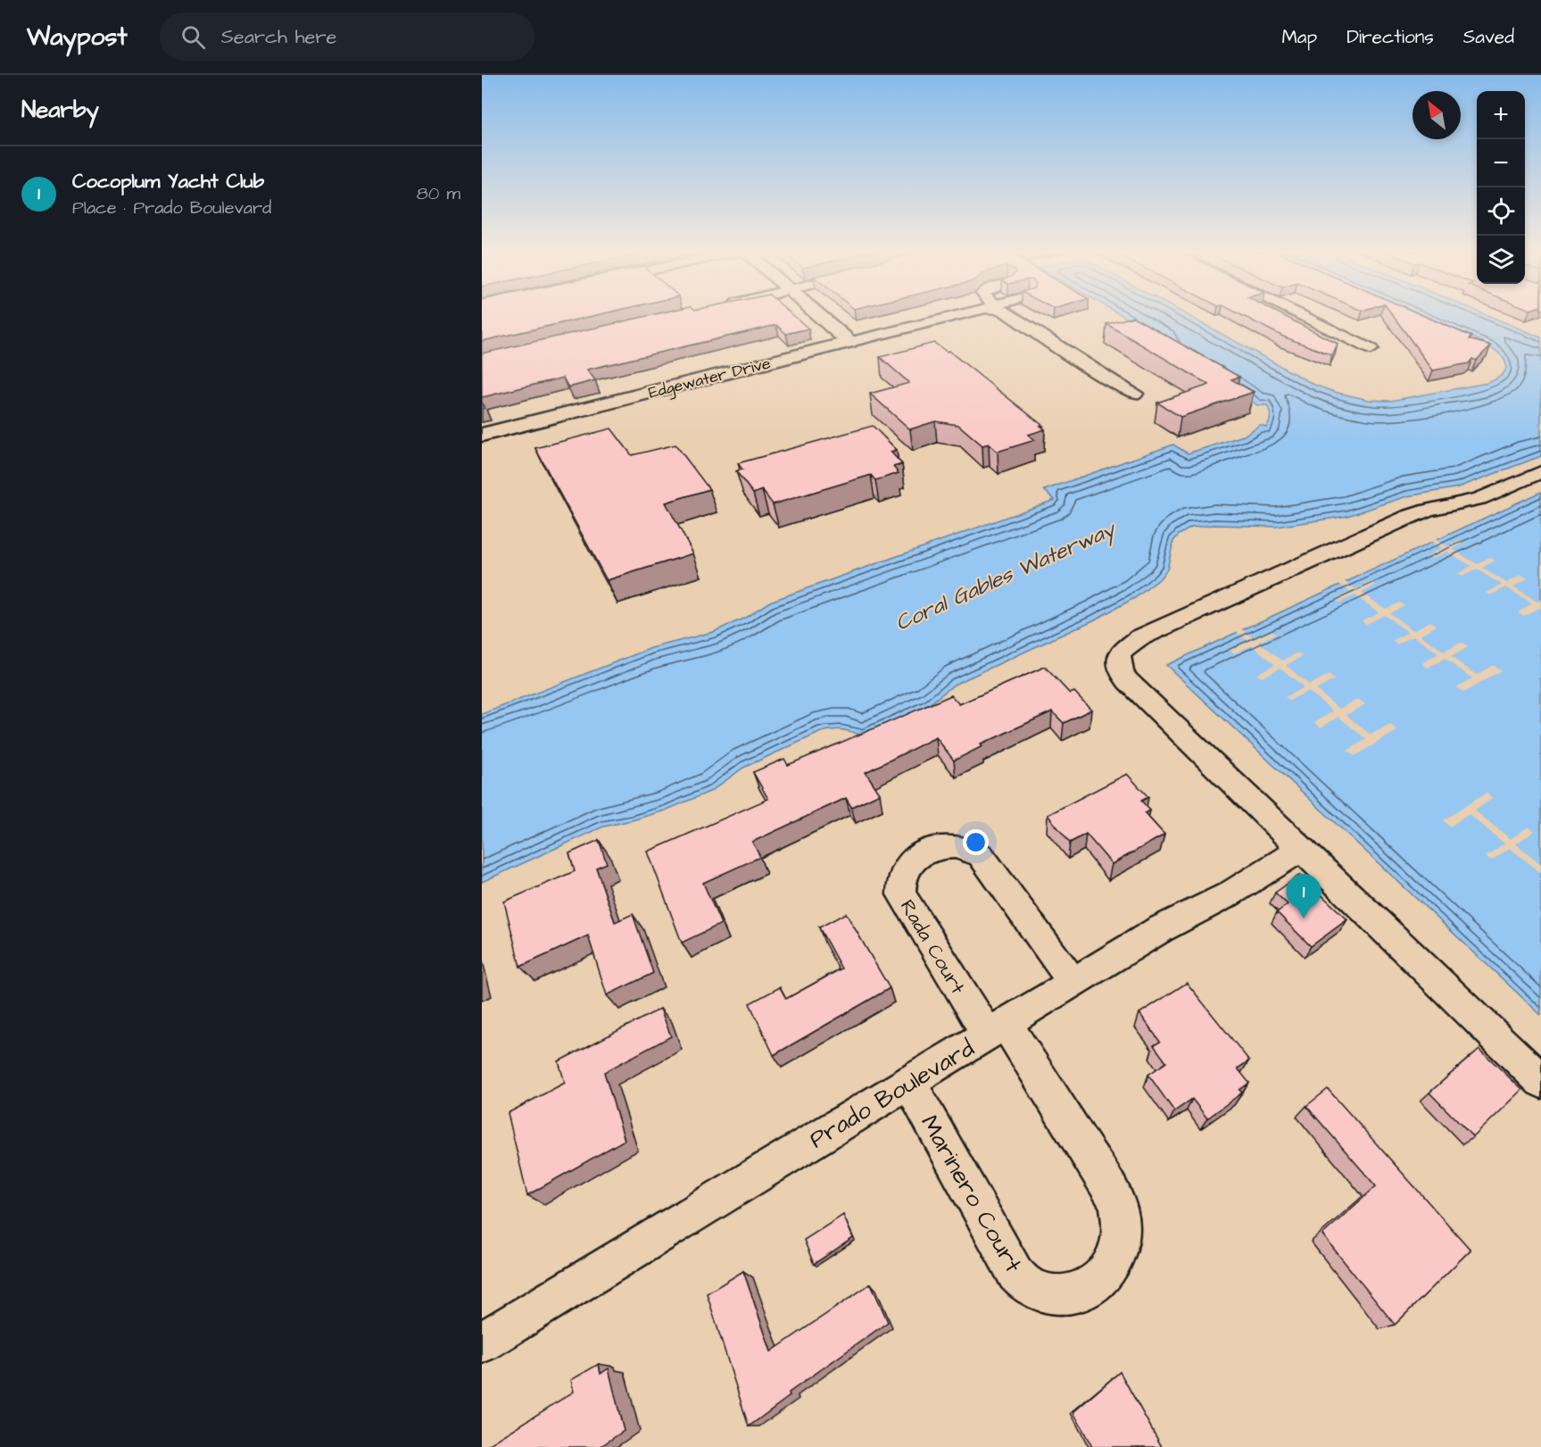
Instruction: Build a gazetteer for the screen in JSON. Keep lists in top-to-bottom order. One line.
{"streets":{"street":["Edgewater Drive","Rada Court","Prado Boulevard","Marinero Court"]},"crossings":[["Rada Court","Prado Boulevard"],["Rada Court","Marinero Court"],["Prado Boulevard","Marinero Court"]],"water":["Coral Gables Waterway"],"north":"top left","page":{"header":"Waypost","search":"Search here","nav":["Map","Directions","Saved"],"heading":"Nearby","map_buttons":["+","−"],"list":[{"mark":"1","name":"Cocoplum Yacht Club","note":"Place · Prado Boulevard","value":"80 m"}],"pins":"1"}}
